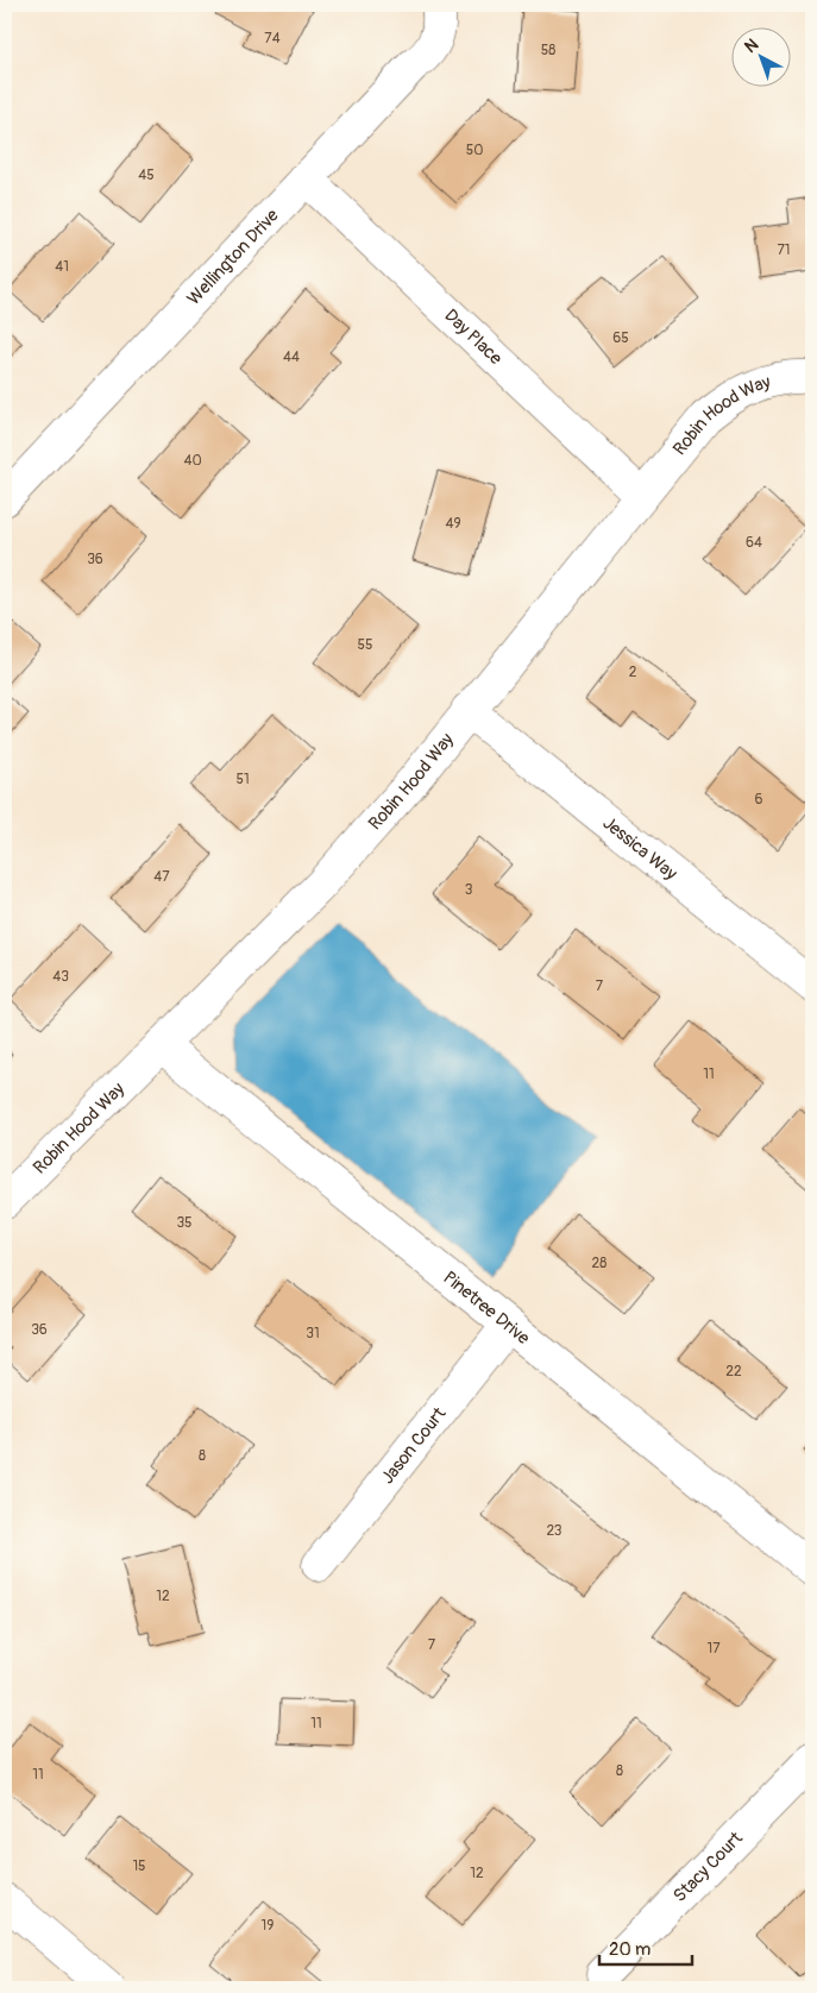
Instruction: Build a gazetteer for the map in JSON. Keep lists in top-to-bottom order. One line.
{"streets":{"street":["Wellington Drive","Day Place","Robin Hood Way","Jessica Way","Pinetree Drive","Jason Court","Stacy Court"]},"crossings":[["Wellington Drive","Day Place"],["Day Place","Robin Hood Way"],["Robin Hood Way","Jessica Way"],["Robin Hood Way","Pinetree Drive"],["Pinetree Drive","Jason Court"]],"house_numbers":["74","58","50","45","71","41","65","44","40","49","64","36","55","2","51","6","47","3","43","7","11","35","28","36","31","22","8","23","12","7","17","11","8","11","15","12","19"],"scale_bar":"20 m","north":"top left"}
